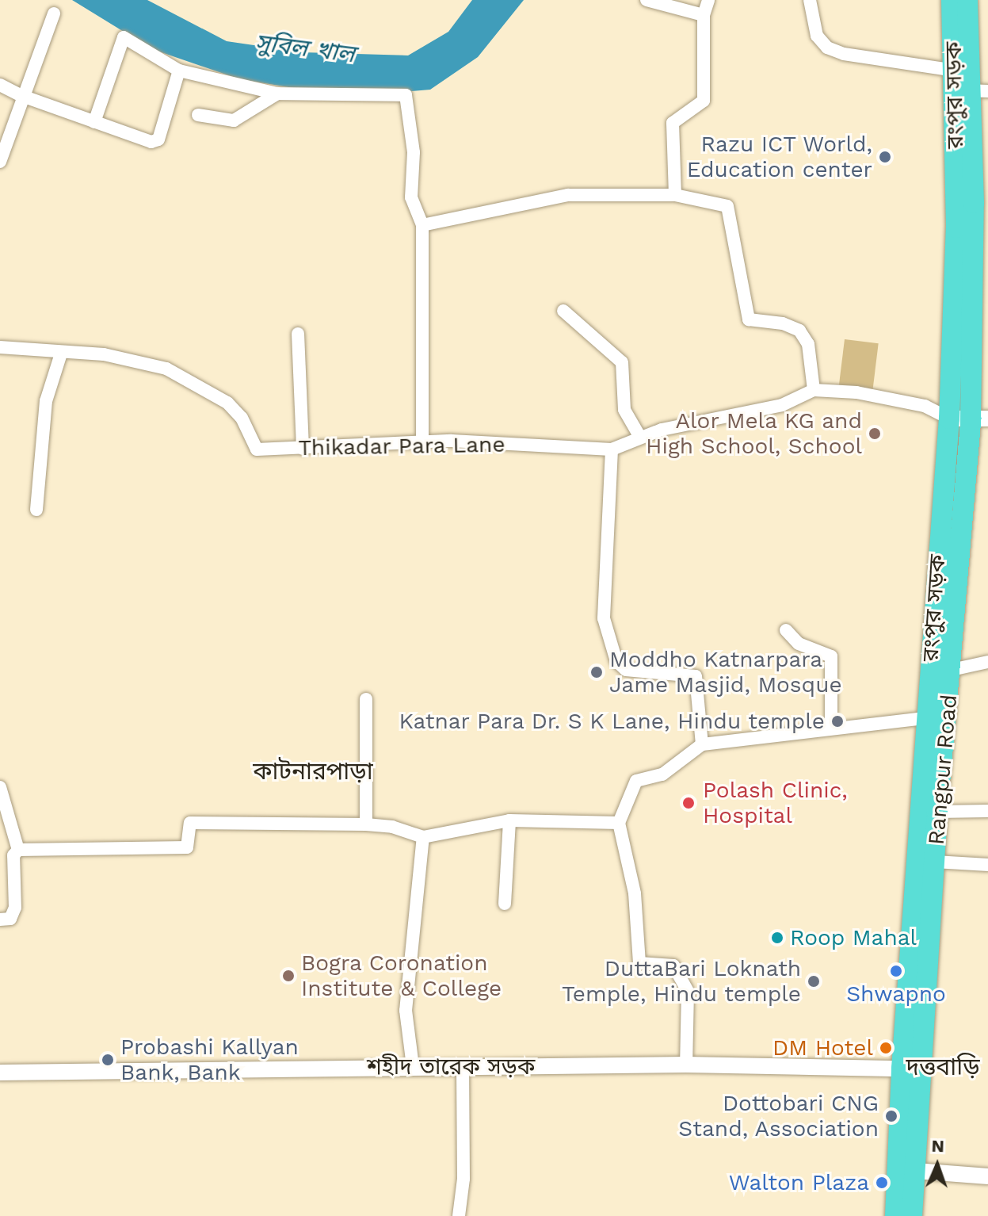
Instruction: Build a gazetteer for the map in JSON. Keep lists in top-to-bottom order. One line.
{"streets":{"highway":["রংপুর সড়ক","Rangpur Road"],"street":["Thikadar Para Lane","শহীদ তারেক সড়ক"]},"crossings":[["রংপুর সড়ক","Thikadar Para Lane"],["রংপুর সড়ক","Rangpur Road"],["রংপুর সড়ক","শহীদ তারেক সড়ক"],["Rangpur Road","শহীদ তারেক সড়ক"]],"districts":["কাটনারপাড়া","দত্তবাড়ি"],"water":["সুবিল খাল"],"places":["Razu ICT World, Education center","Alor Mela KG and High School, School","Moddho Katnarpara Jame Masjid, Mosque","Katnar Para Dr. S K Lane, Hindu temple","Polash Clinic, Hospital","Roop Mahal","Shwapno","Bogra Coronation Institute & College","DuttaBari Loknath Temple, Hindu temple","DM Hotel","Probashi Kallyan Bank, Bank","Dottobari CNG Stand, Association","Walton Plaza"],"north":"top"}
